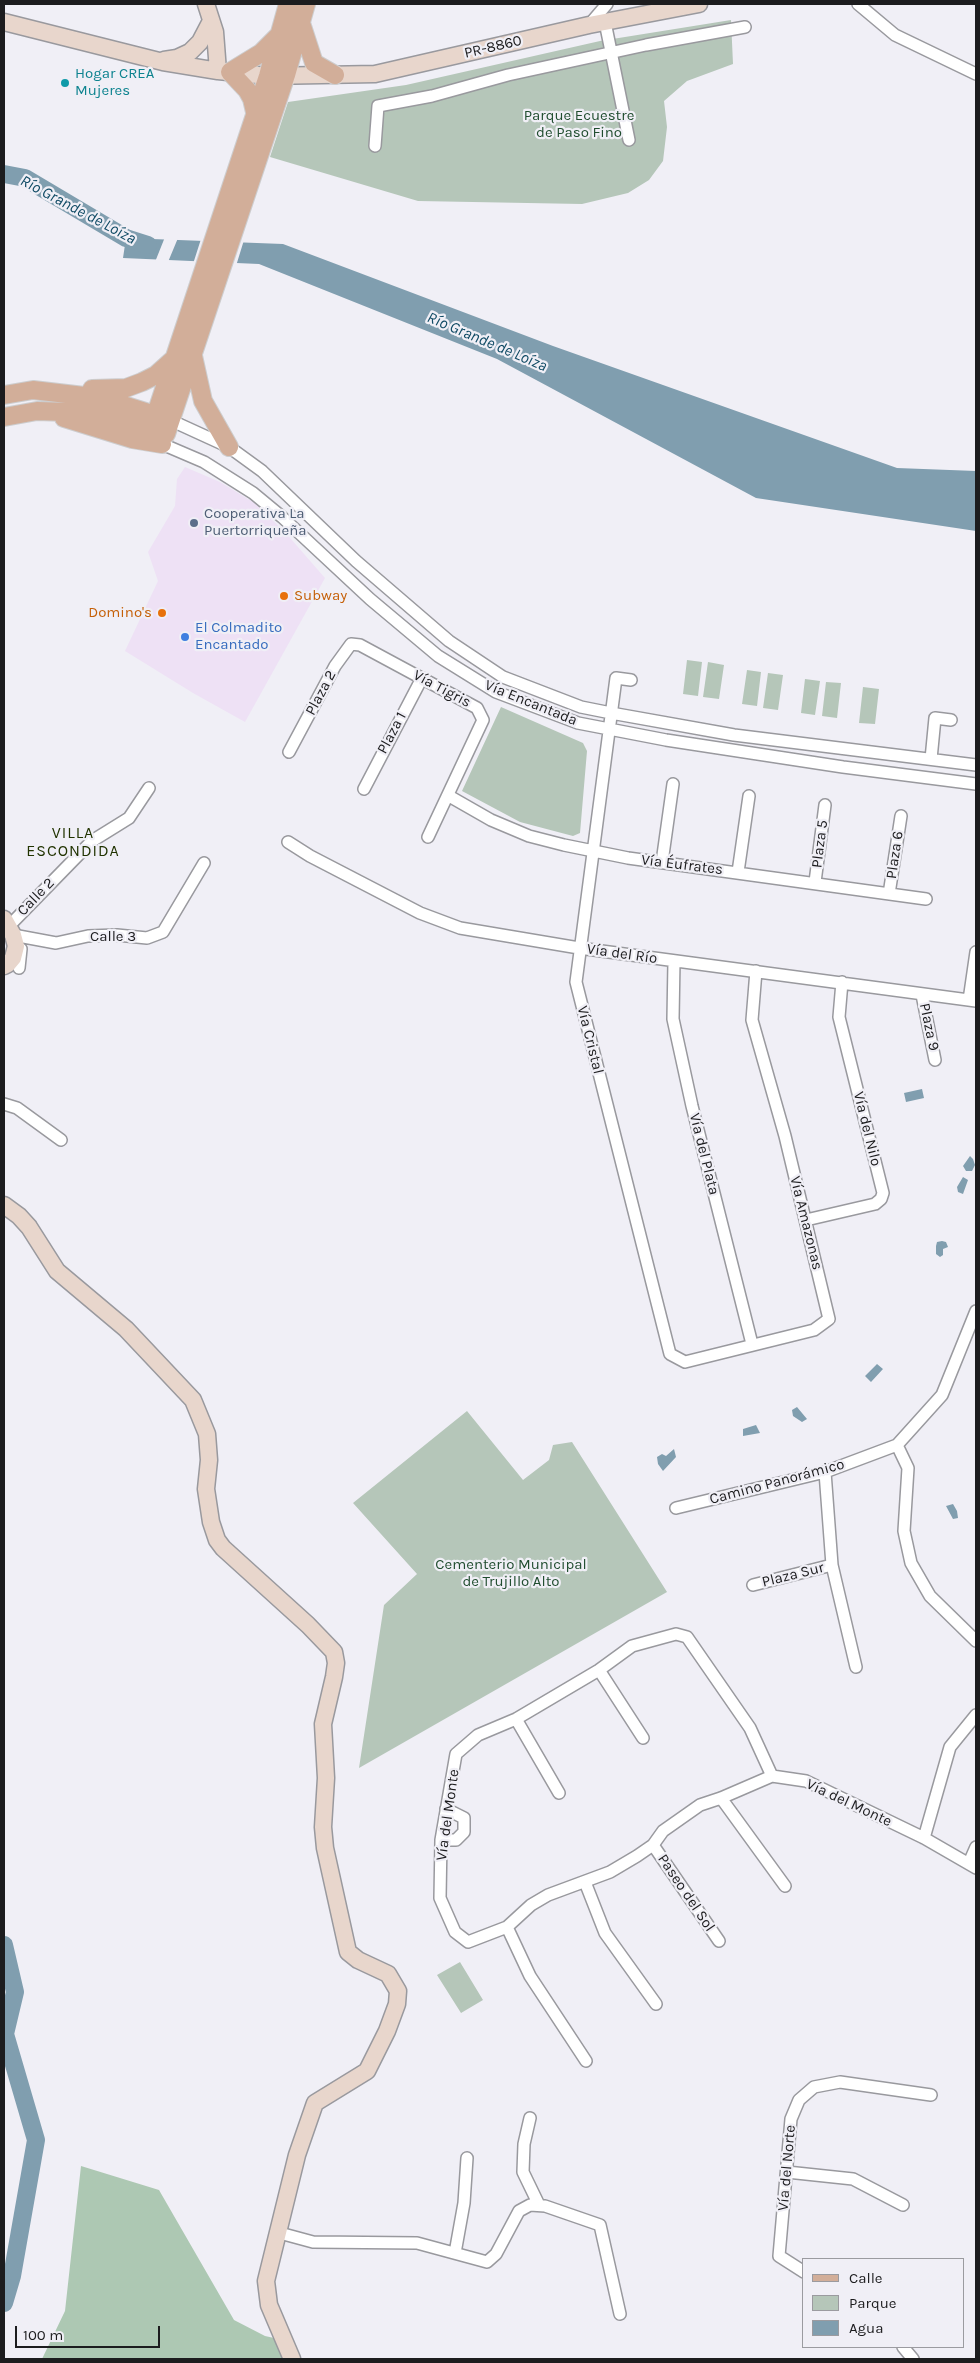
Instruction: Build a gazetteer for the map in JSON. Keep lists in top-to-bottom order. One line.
{"streets":{"main road":["PR-8860"],"street":["Vía Tigris","Plaza 2","Vía Encantada","Plaza 1","Plaza 5","Plaza 6","Vía Éufrates","Calle 2","Calle 3","Vía del Río","Plaza 9","Vía Cristal","Vía del Nilo","Vía del Plata","Vía Amazonas","Camino Panorámico","Plaza Sur","Vía del Monte","Paseo del Sol","Vía del Norte"]},"crossings":[["Vía Tigris","Plaza 2"],["Vía Tigris","Plaza 1"],["Vía Tigris","Vía Éufrates"],["Vía Encantada","Vía Cristal"],["Plaza 5","Vía Éufrates"],["Plaza 6","Vía Éufrates"],["Vía Éufrates","Vía Cristal"],["Calle 2","Calle 3"],["Vía del Río","Plaza 9"],["Vía del Río","Vía Cristal"],["Vía del Río","Vía del Nilo"],["Vía del Río","Vía del Plata"],["Vía del Río","Vía Amazonas"],["Vía Cristal","Vía Amazonas"],["Vía del Nilo","Vía Amazonas"],["Vía del Plata","Vía Amazonas"],["Vía del Monte","Paseo del Sol"]],"districts":["VILLA ESCONDIDA"],"water":["Río Grande de Loíza"],"parks":["Parque Ecuestre de Paso Fino","Cementerio Municipal de Trujillo Alto"],"places":["Hogar CREA Mujeres","Cooperativa La Puertorriqueña","Subway","Domino's","El Colmadito Encantado"],"legend":["Calle","Parque","Agua"],"scale_bar":"100 m"}
